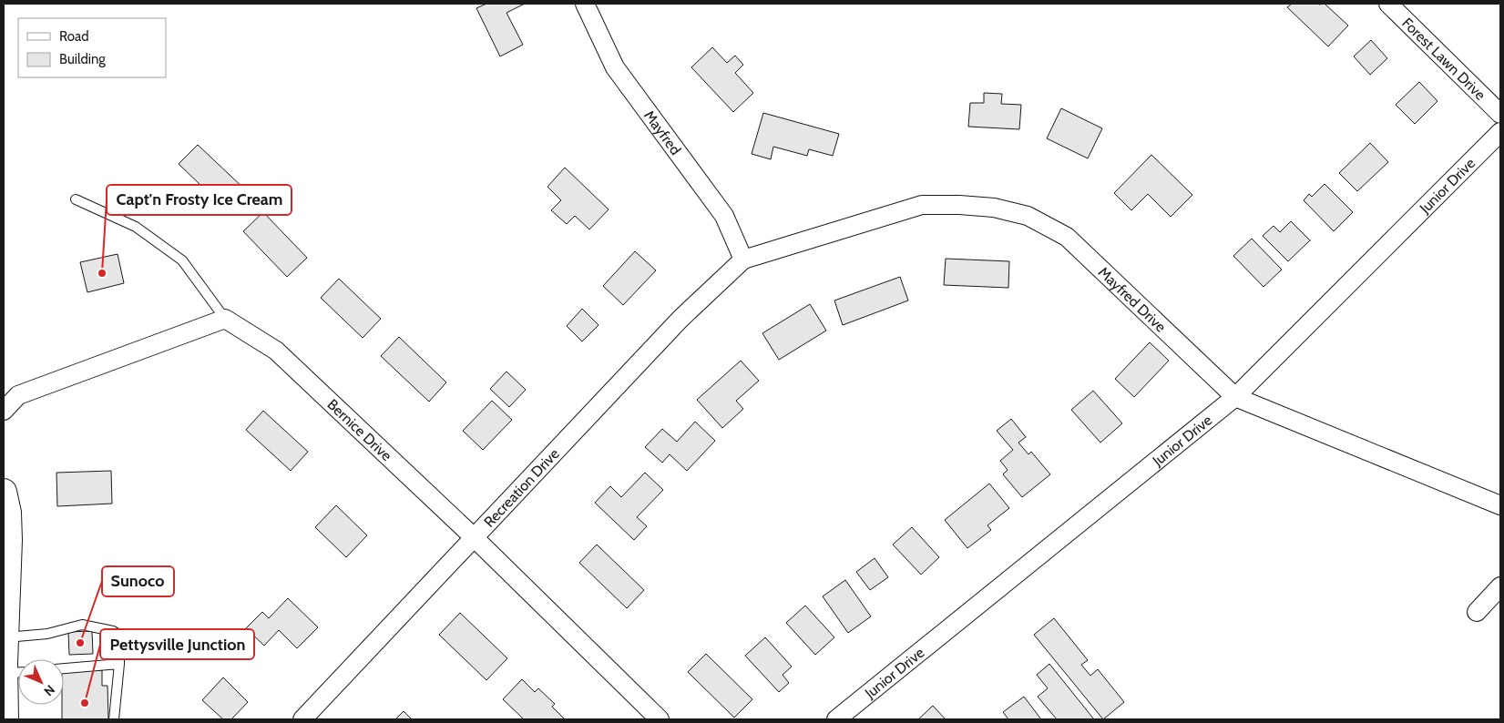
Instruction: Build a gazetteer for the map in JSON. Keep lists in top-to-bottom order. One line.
{"streets":{"street":["Forest Lawn Drive","Mayfred","Junior Drive","Mayfred Drive","Bernice Drive","Recreation Drive"]},"crossings":[["Mayfred","Mayfred Drive"],["Mayfred","Recreation Drive"],["Junior Drive","Mayfred Drive"],["Mayfred Drive","Recreation Drive"],["Bernice Drive","Recreation Drive"]],"places":["Capt'n Frosty Ice Cream","Sunoco","Pettysville Junction"],"legend":["Road","Building"],"north":"bottom right"}
